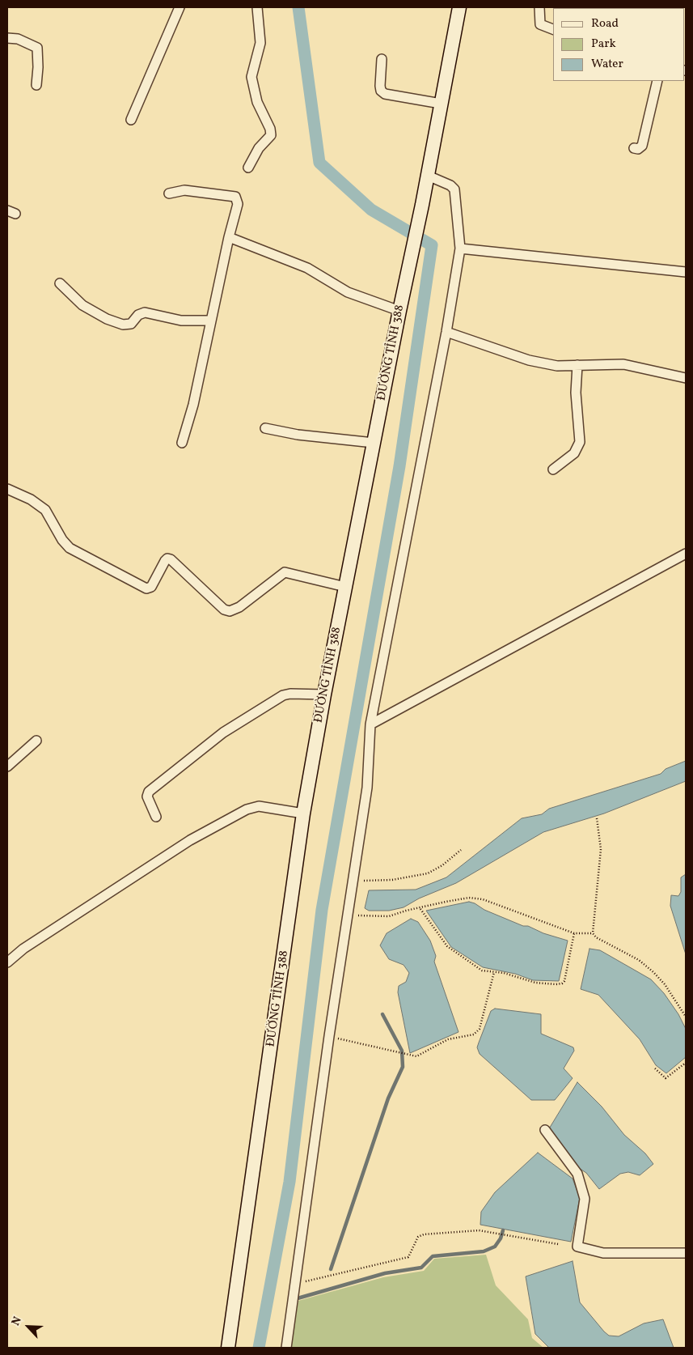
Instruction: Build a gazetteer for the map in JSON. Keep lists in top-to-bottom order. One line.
{"streets":{"main road":["ĐƯỜNG TỈNH 388"]},"legend":["Road","Park","Water"],"north":"top left"}
